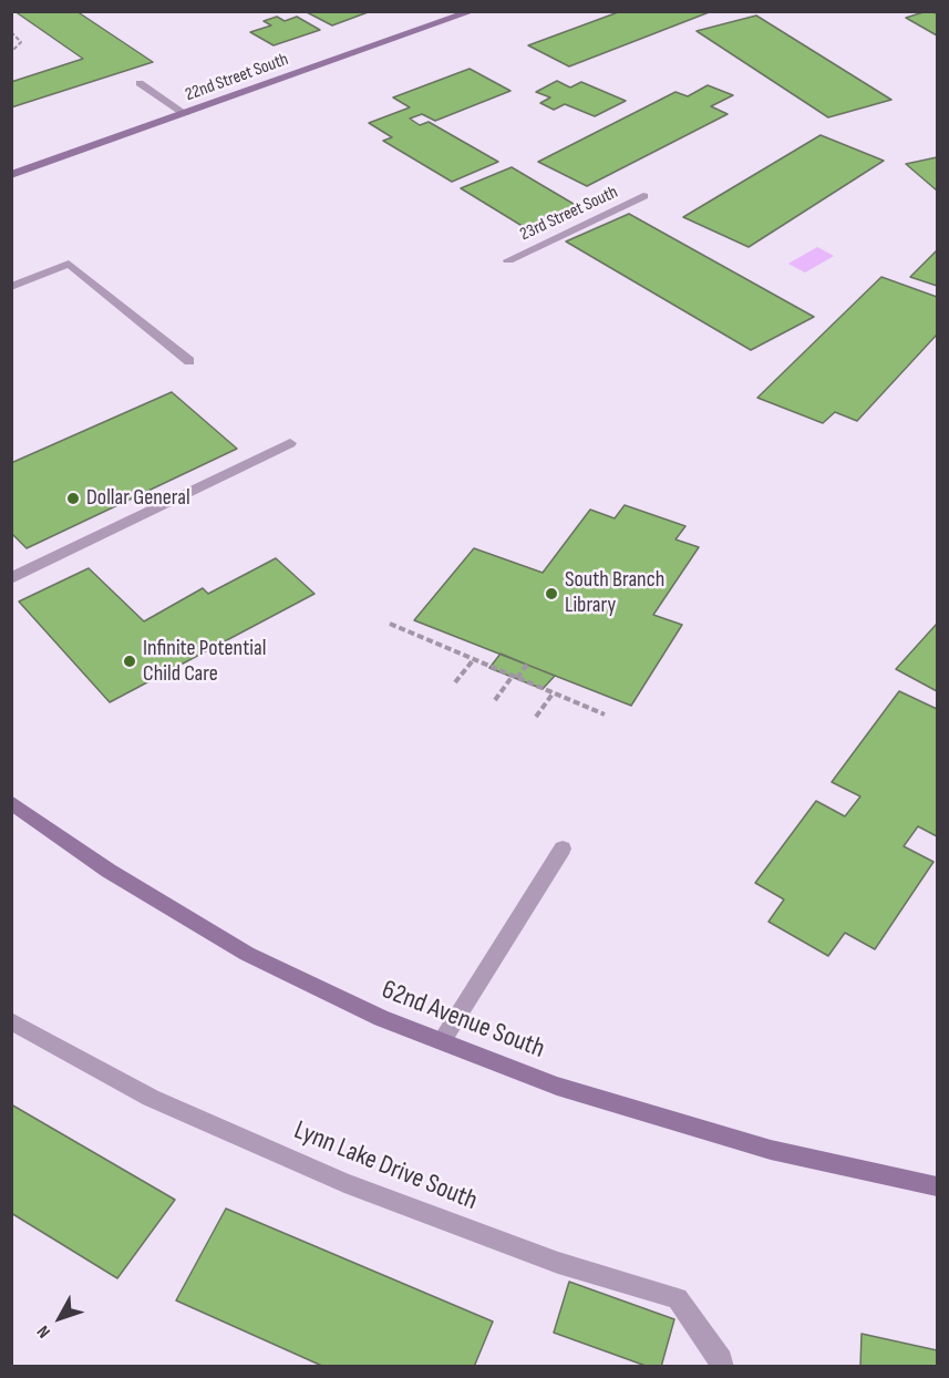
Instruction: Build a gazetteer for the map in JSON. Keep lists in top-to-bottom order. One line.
{"streets":{"street":["22nd Street South","23rd Street South","62nd Avenue South","Lynn Lake Drive South"]},"places":["Dollar General","South Branch Library","Infinite Potential Child Care"],"north":"bottom left"}
